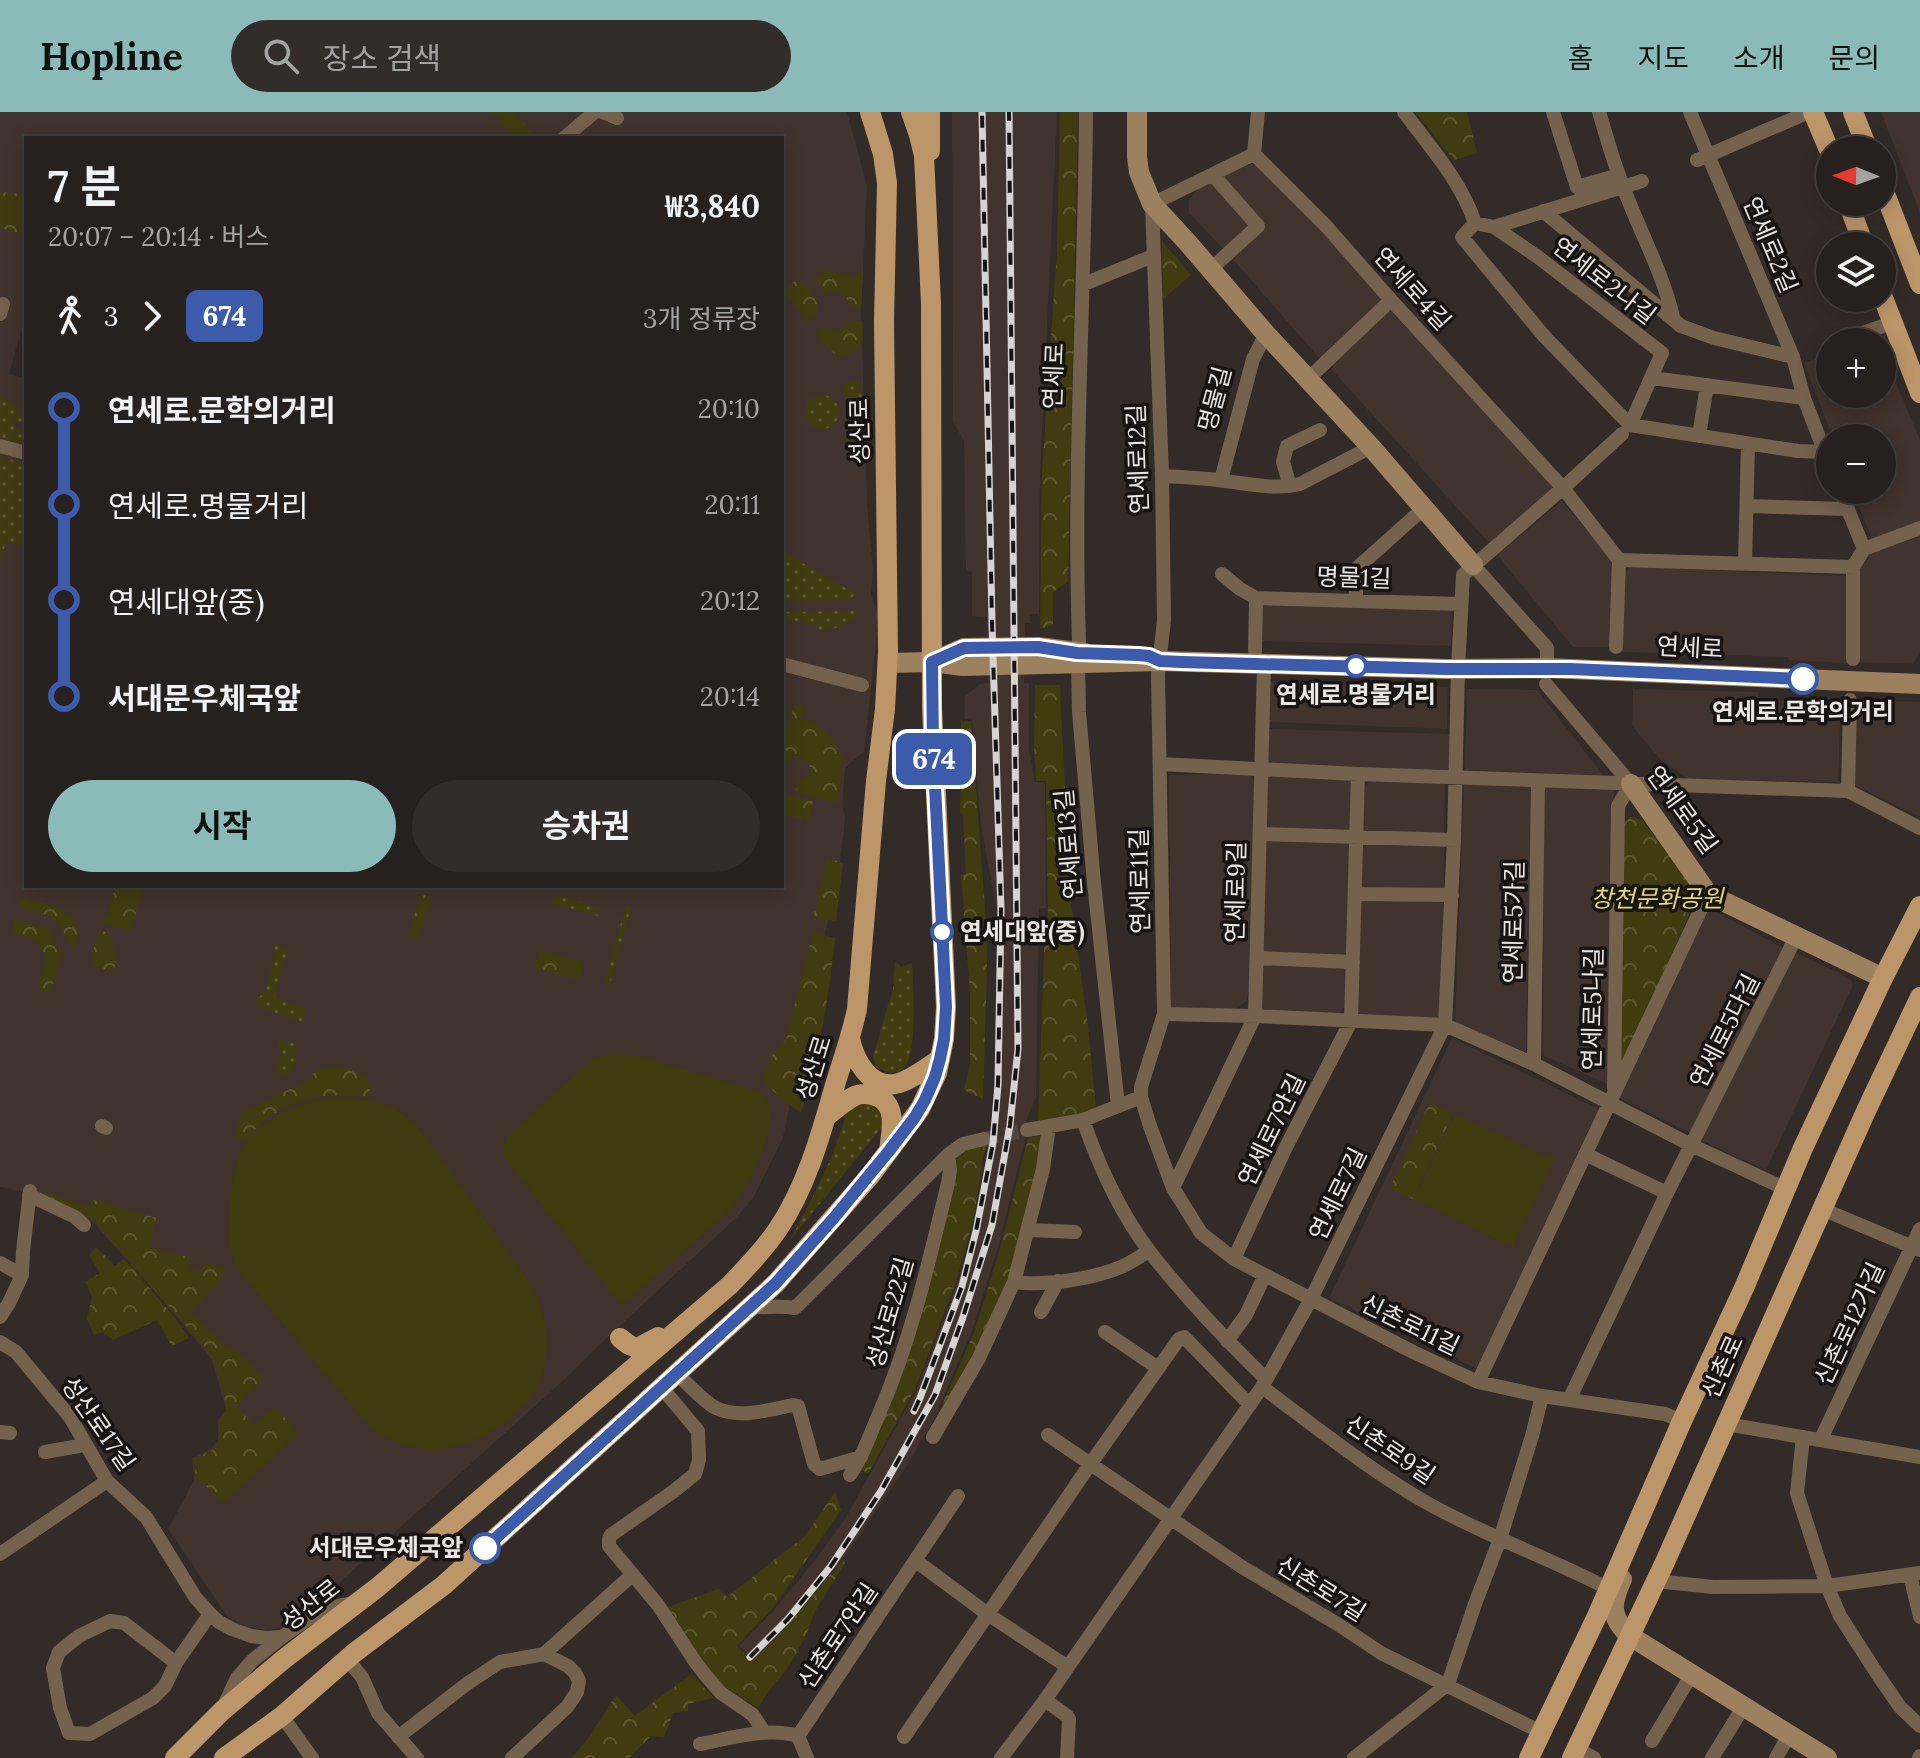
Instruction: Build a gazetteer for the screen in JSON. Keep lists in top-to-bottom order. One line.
{"streets":{"main road":["성산로","신촌로"],"street":["연세로2길","연세로2나길","연세로4길","연세로","명물길","연세로12길","명물1길","연세로5길","연세로13길","연세로11길","연세로9길","연세로5가길","연세로5나길","연세로5다길","연세로7안길","연세로7길","성산로22길","신촌로12가길","신촌로11길","성산로17길","신촌로9길","신촌로7길","신촌로7안길"]},"crossings":[["연세로","성산로"],["연세로","연세로12길"],["연세로","연세로13길"],["연세로","연세로11길"],["연세로","연세로9길"],["연세로","연세로7길"],["연세로12길","연세로11길"],["연세로5길","연세로5나길"],["연세로5길","연세로5다길"],["연세로5길","신촌로"],["연세로11길","신촌로11길"],["연세로9길","신촌로11길"],["연세로5가길","연세로5나길"],["연세로5나길","연세로7길"],["연세로5나길","신촌로11길"],["연세로5다길","신촌로11길"],["연세로7안길","신촌로11길"],["연세로7길","신촌로11길"],["연세로7길","신촌로9길"],["신촌로11길","신촌로"],["신촌로","신촌로9길"],["신촌로","신촌로7길"]],"parks":["창천문화공원"],"places":["연세로.명물거리","연세로.문학의거리","연세대앞(중)","서대문우체국앞"],"lines":["bus line 674"],"north":"left","page":{"header":"Hopline","search":"장소 검색","nav":["홈","지도","소개","문의"],"on_map":"674","map_buttons":["+","−"],"heading":["7 분","20:07 – 20:14 · 버스","₩3,840"],"legs":["3","674","3개 정류장"],"list":[{"name":"연세로.문학의거리","value":"20:10"},{"name":"연세로.명물거리","value":"20:11"},{"name":"연세대앞(중)","value":"20:12"},{"name":"서대문우체국앞","value":"20:14"}],"buttons":["시작","승차권"]}}
